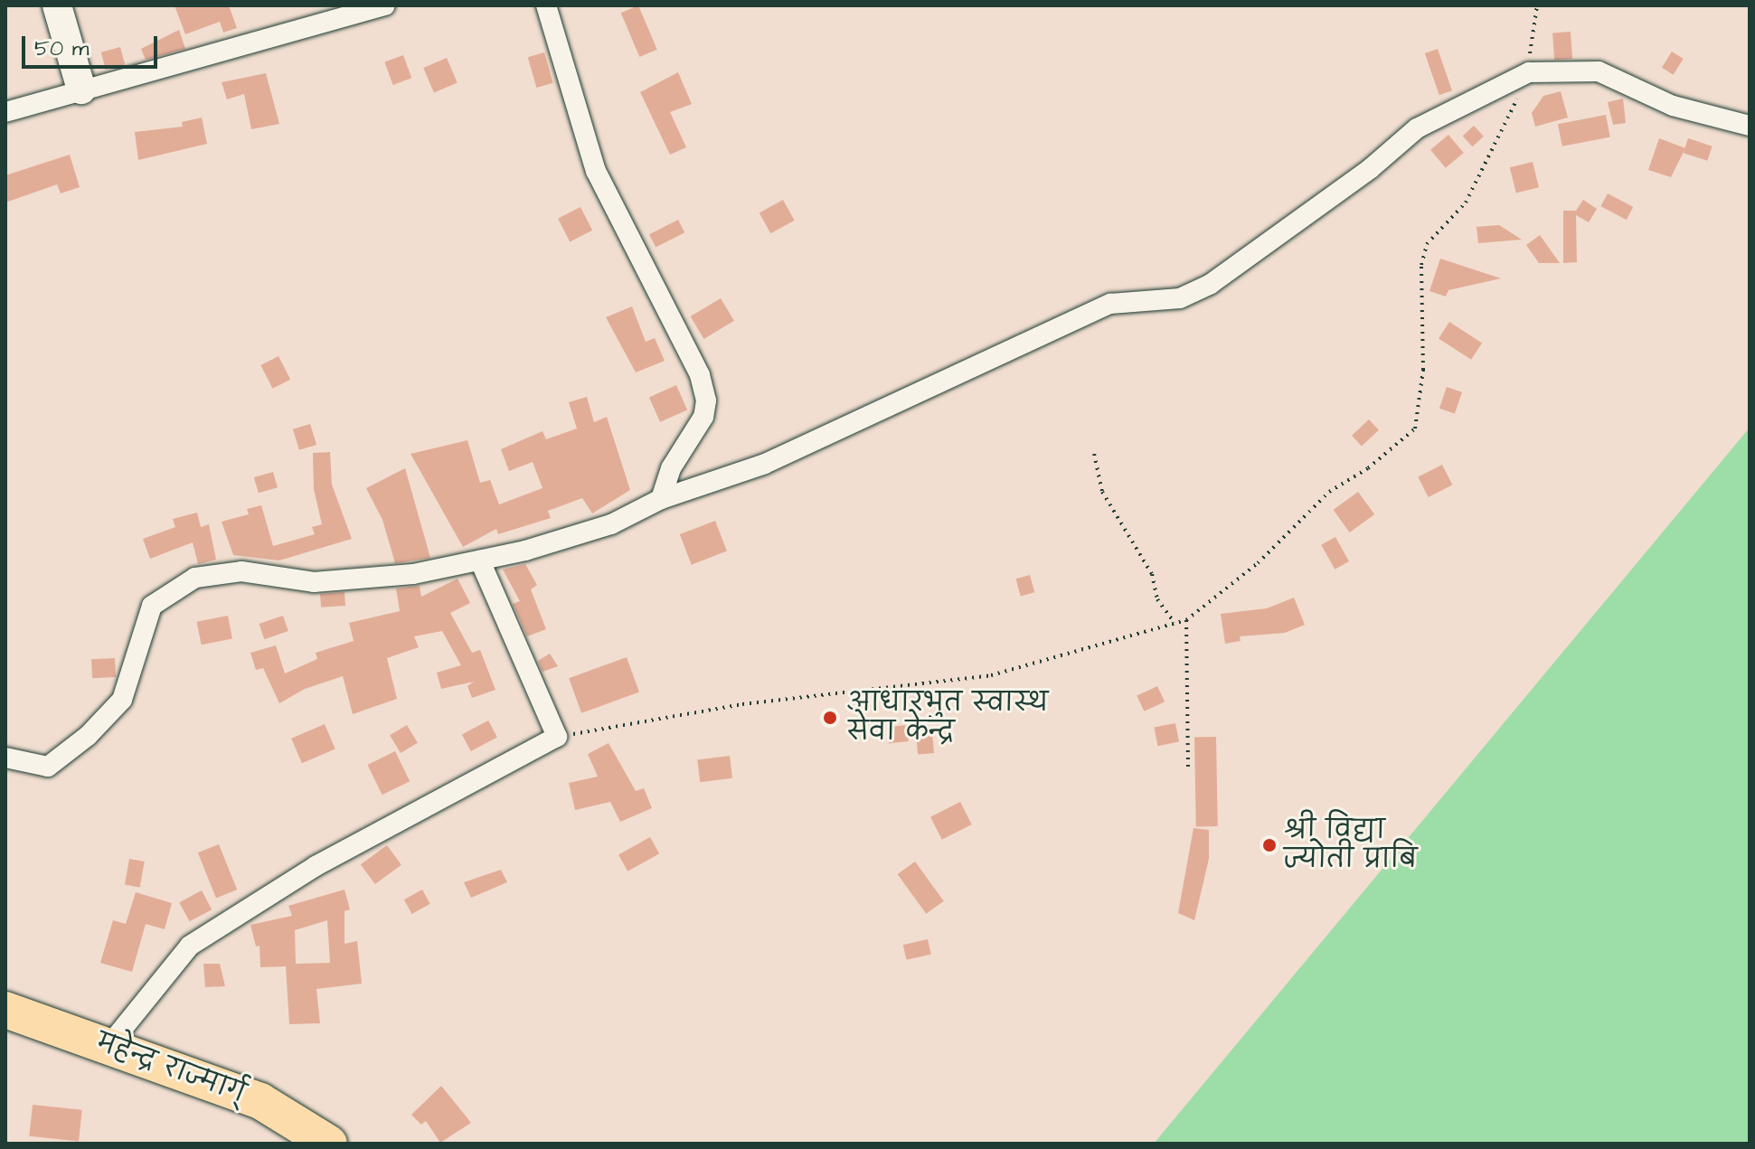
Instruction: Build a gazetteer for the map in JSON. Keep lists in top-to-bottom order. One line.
{"streets":{"highway":["महेन्द्र राज्मार्ग्"]},"places":["आधारभुत स्वास्थ सेवा केन्द्र","श्री विद्या ज्योती प्राबि"],"scale_bar":"50 m"}
